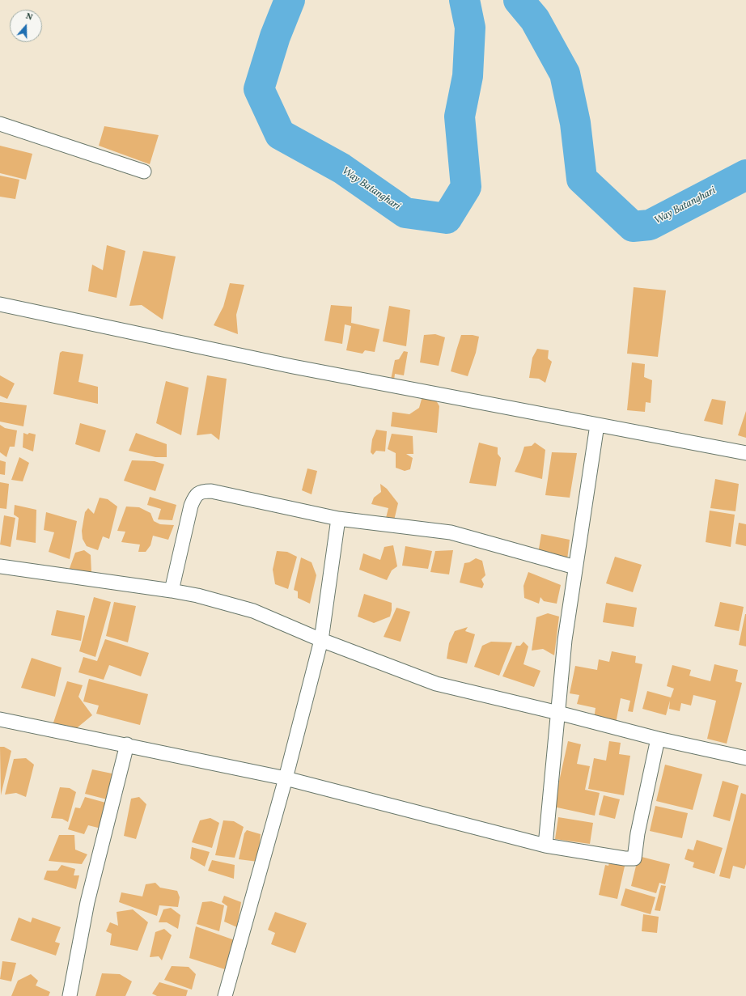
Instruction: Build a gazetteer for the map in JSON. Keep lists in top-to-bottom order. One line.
{"water":["Way Batanghari"],"north":"top"}
